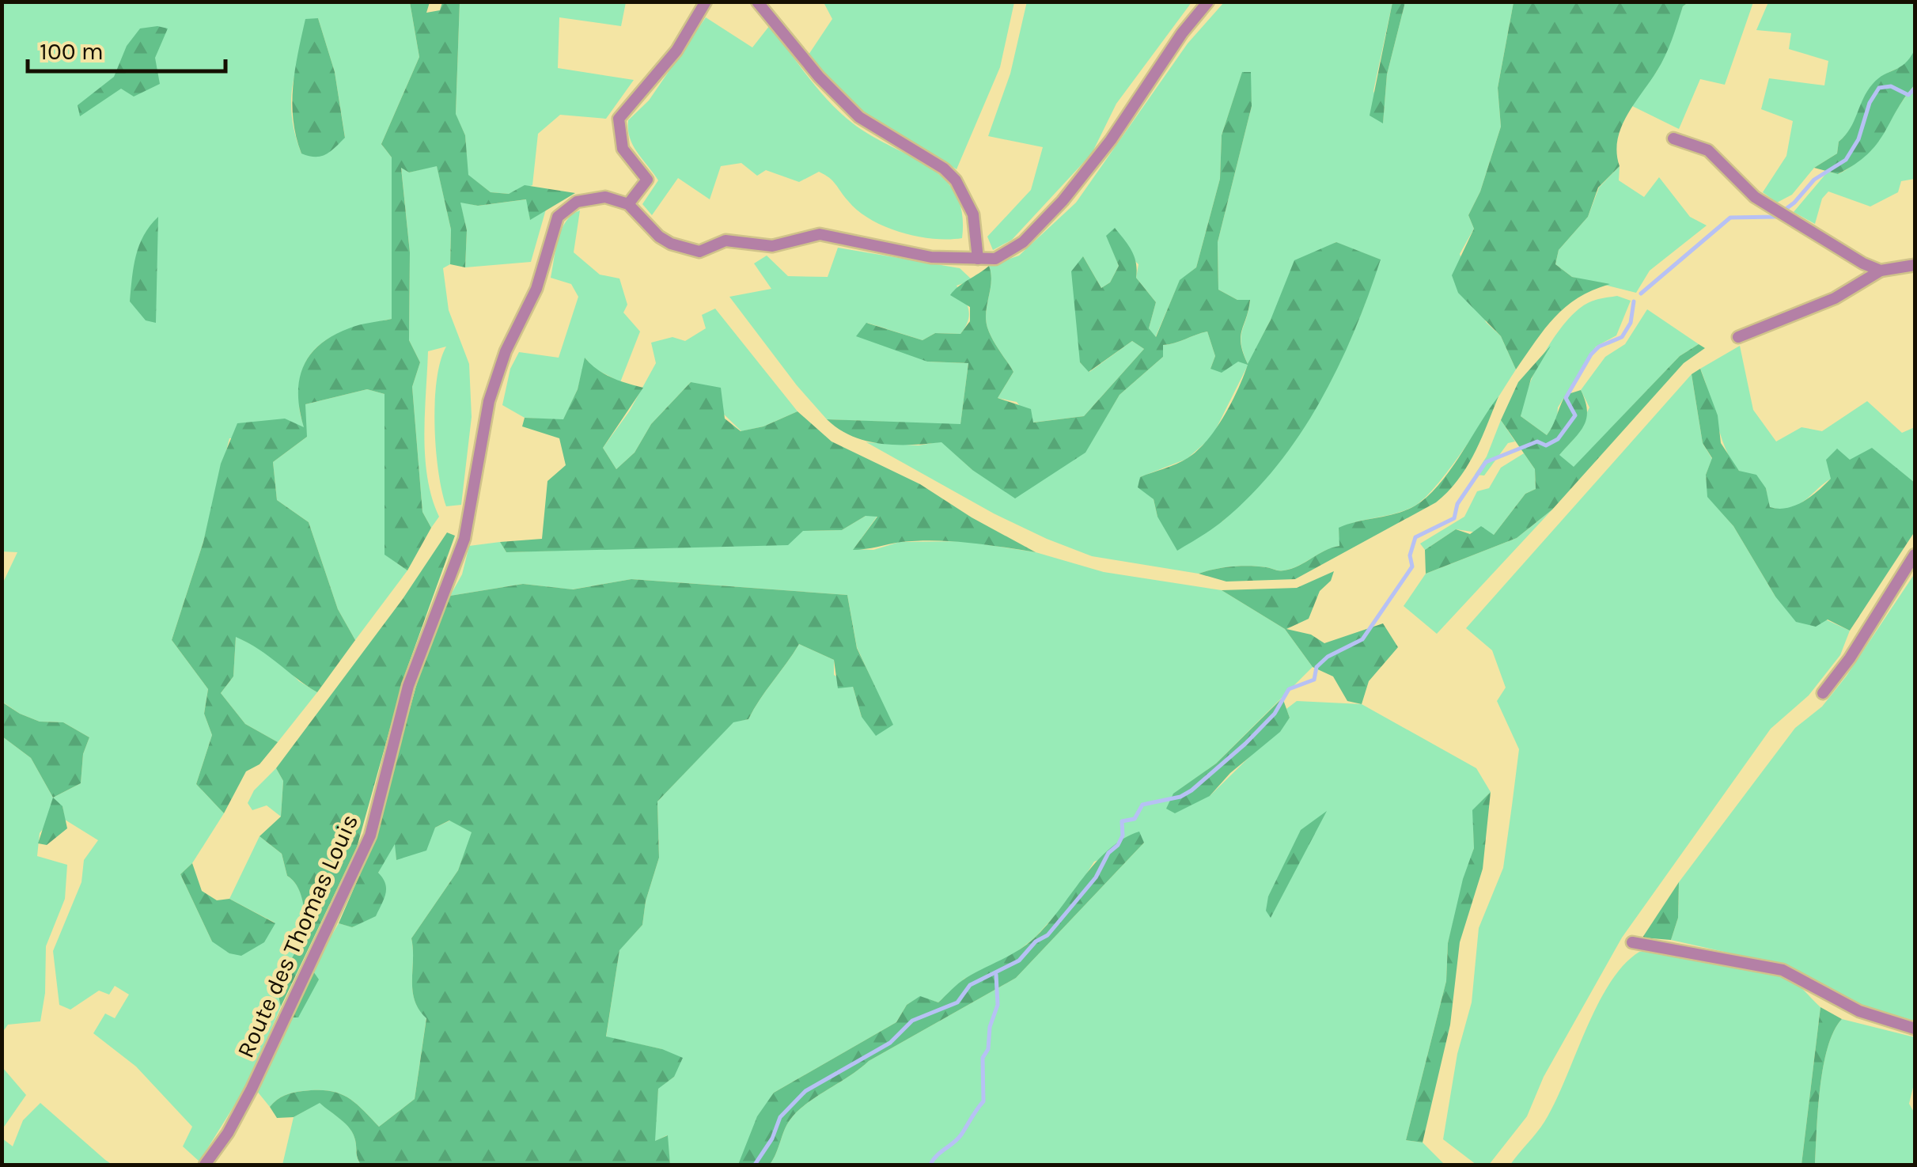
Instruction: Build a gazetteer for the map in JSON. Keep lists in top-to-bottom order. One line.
{"streets":{"street":["Route des Thomas Louis"]},"scale_bar":"100 m"}
